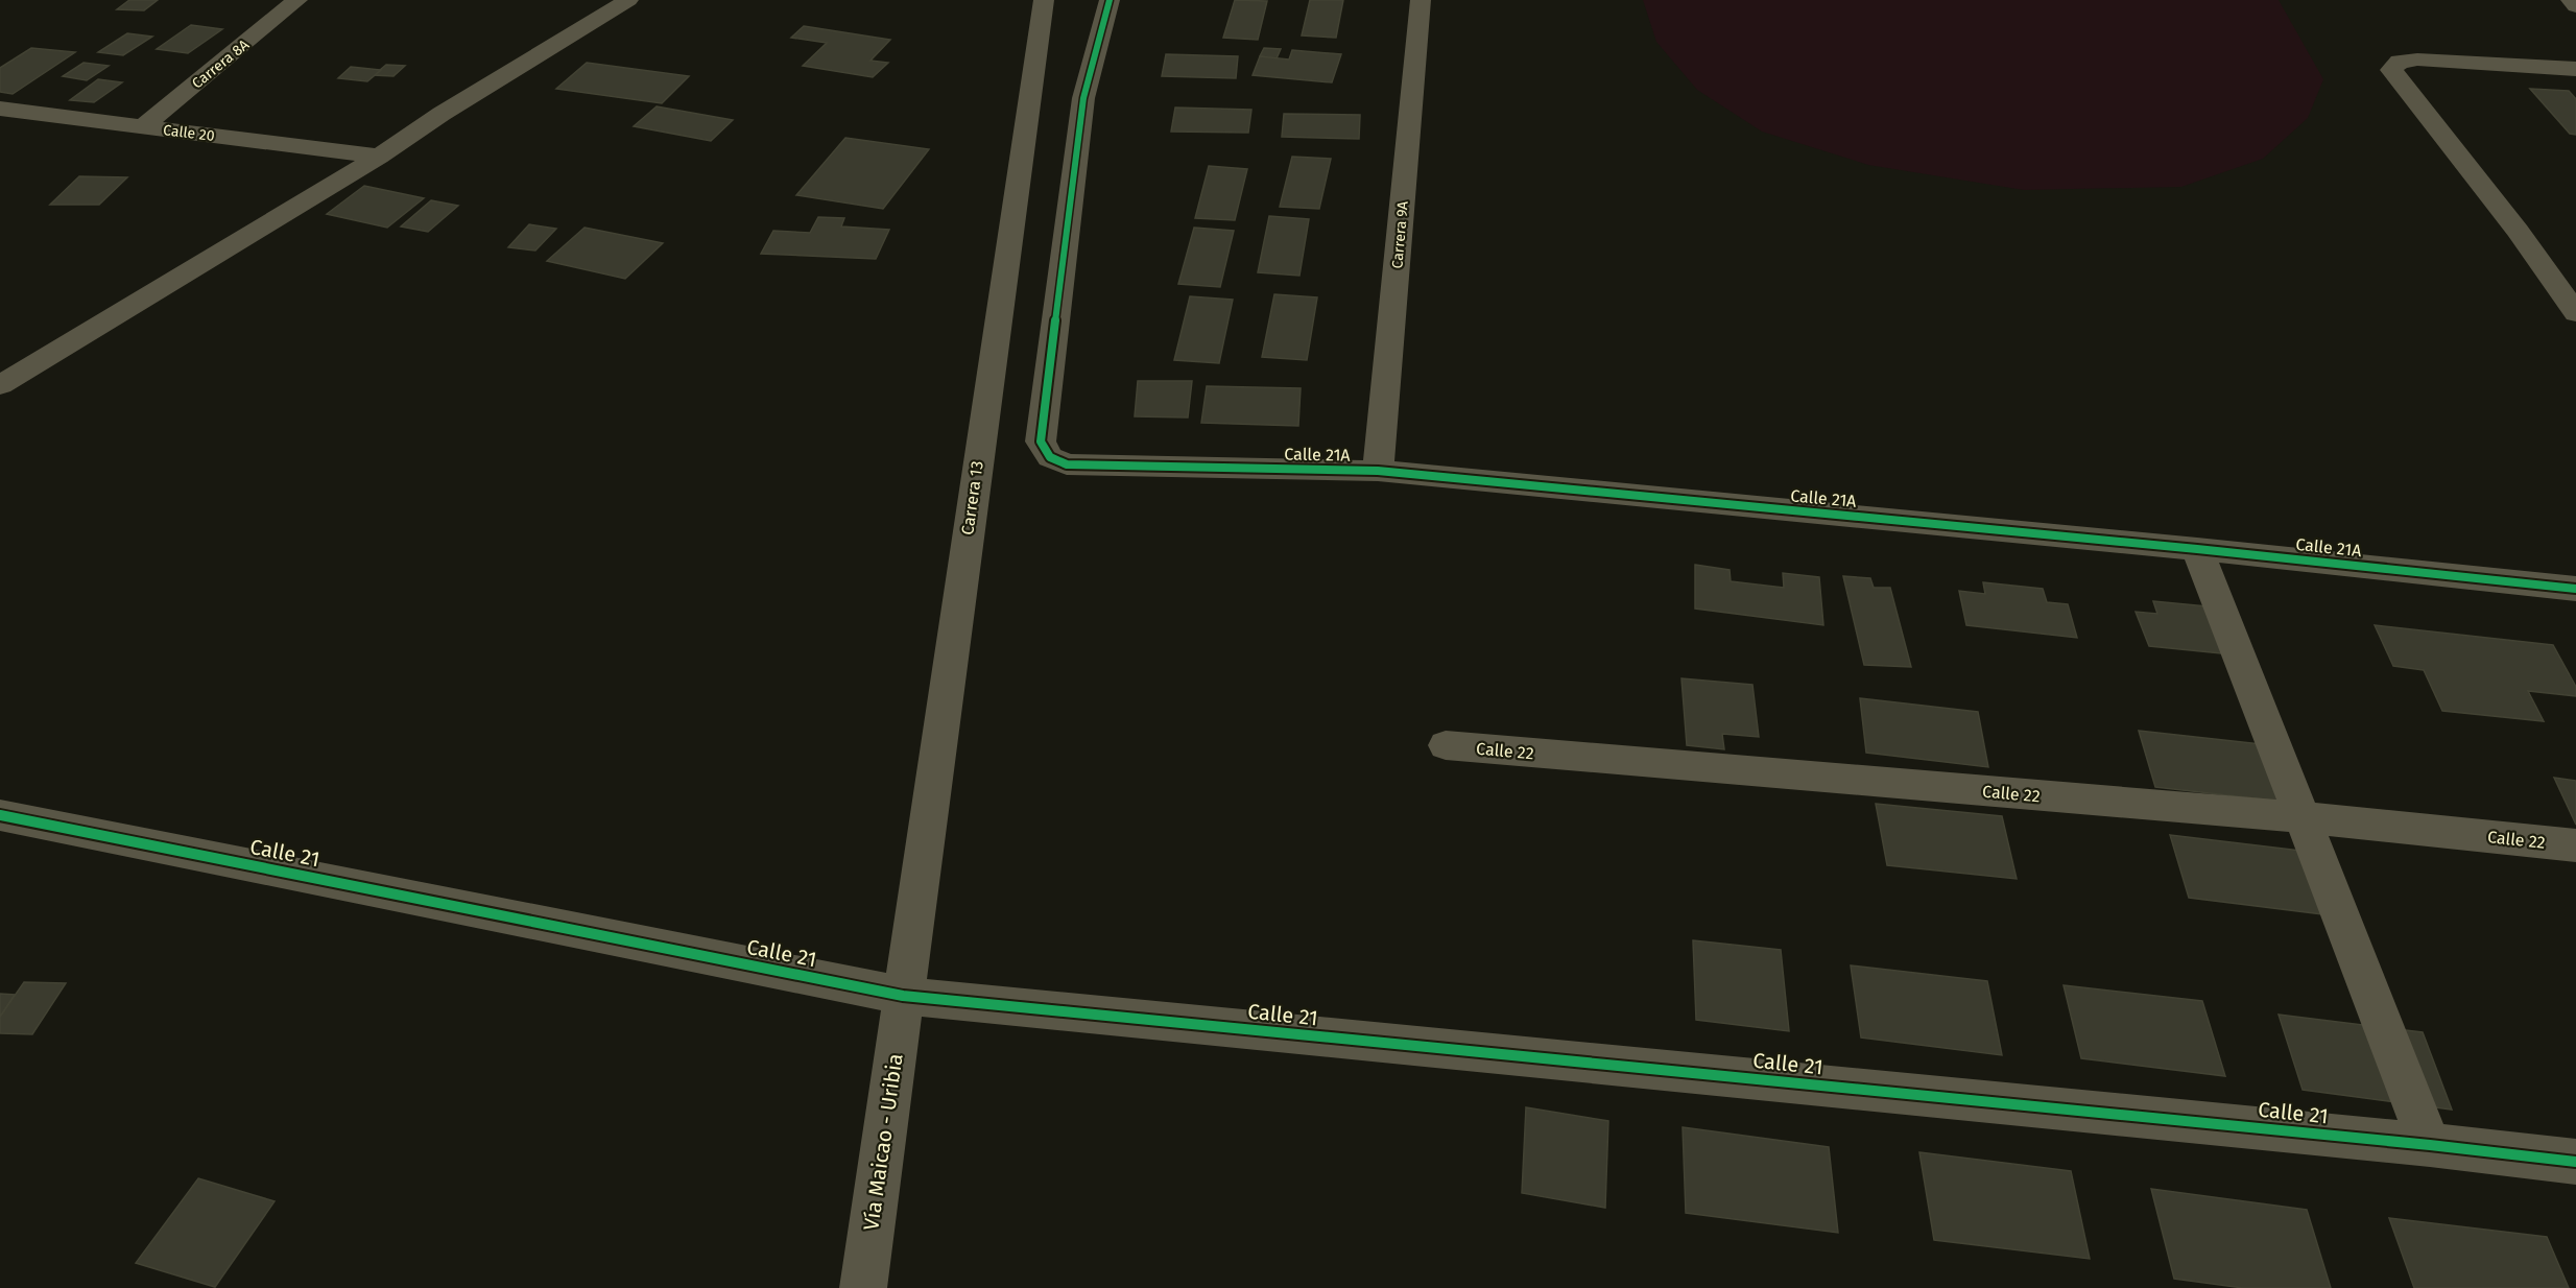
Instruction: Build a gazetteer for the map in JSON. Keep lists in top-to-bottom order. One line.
{"streets":{"street":["Carrera 8A","Calle 20","Carrera 9A","Calle 21A","Carrera 13","Calle 22","Calle 21","Vía Maicao - Uribia"]},"crossings":[["Carrera 8A","Calle 20"],["Carrera 9A","Calle 21A"],["Carrera 13","Calle 21"],["Carrera 13","Vía Maicao - Uribia"],["Calle 21","Vía Maicao - Uribia"]]}
